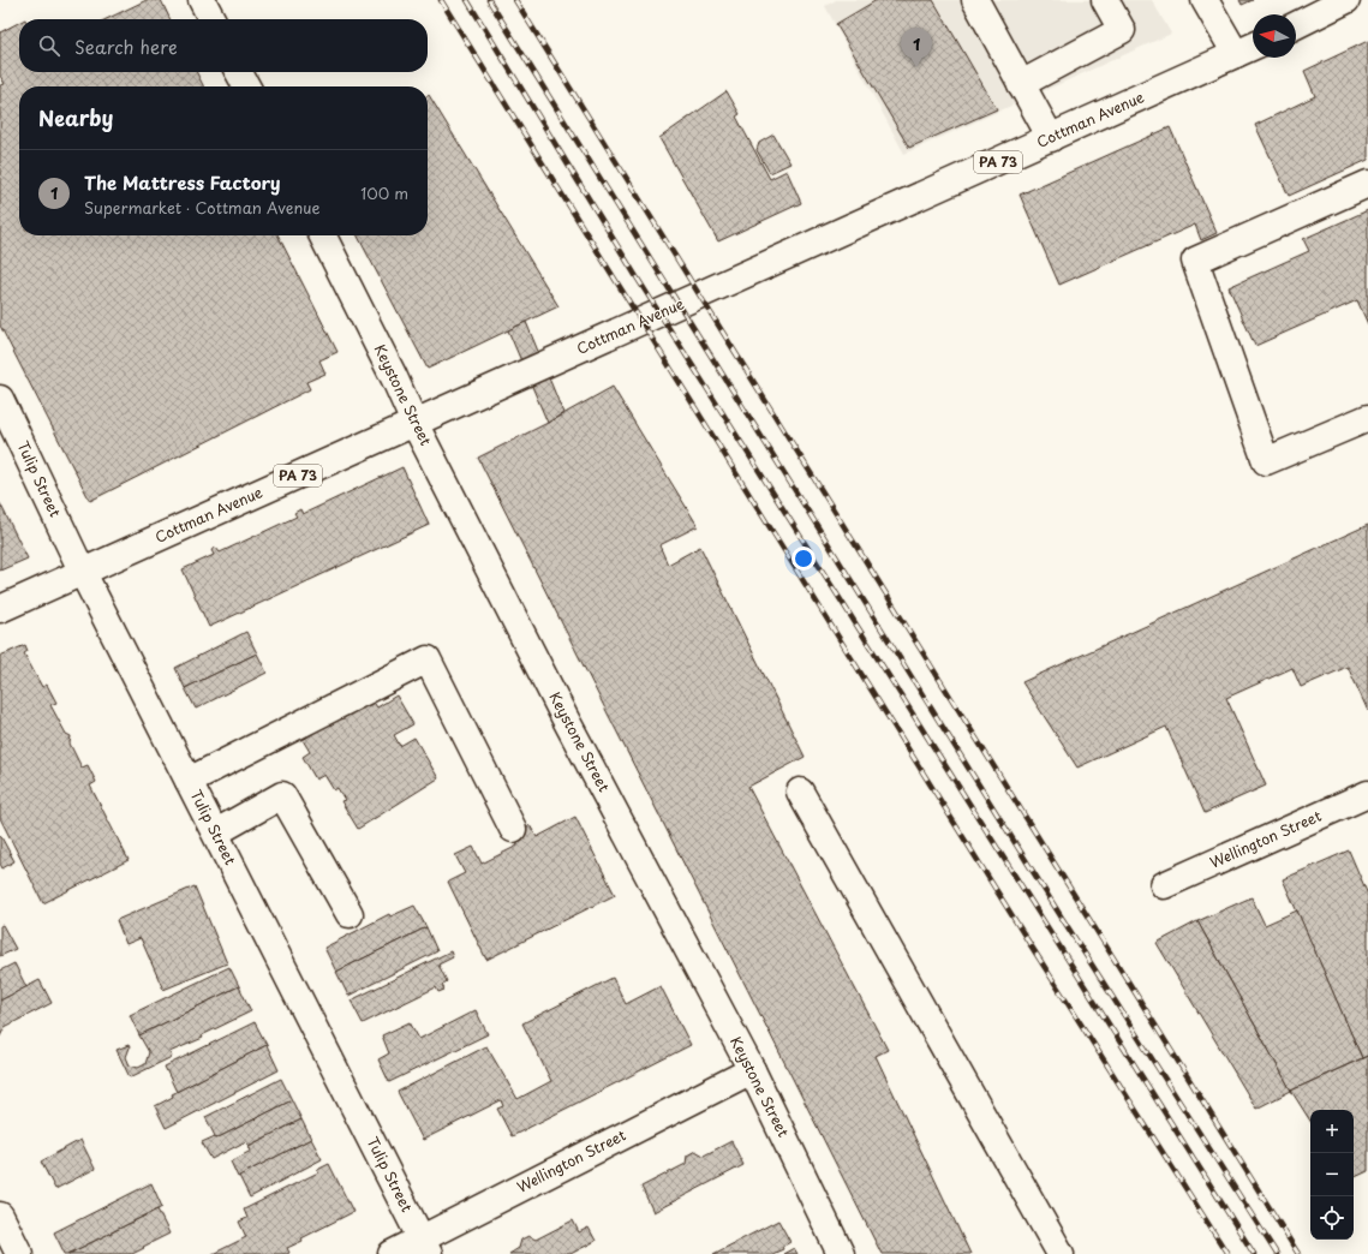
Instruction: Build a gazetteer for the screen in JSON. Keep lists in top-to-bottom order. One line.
{"streets":{"street":["Cottman Avenue","PA 73","Keystone Street","Tulip Street","Wellington Street"]},"crossings":[["Cottman Avenue","Keystone Street"],["Cottman Avenue","Tulip Street"],["Keystone Street","Wellington Street"],["Tulip Street","Wellington Street"]],"north":"left","page":{"search":"Search here","pins":"1","heading":"Nearby","list":[{"mark":"1","name":"The Mattress Factory","note":"Supermarket · Cottman Avenue","value":"100 m"}],"map_buttons":["+","−"]}}
